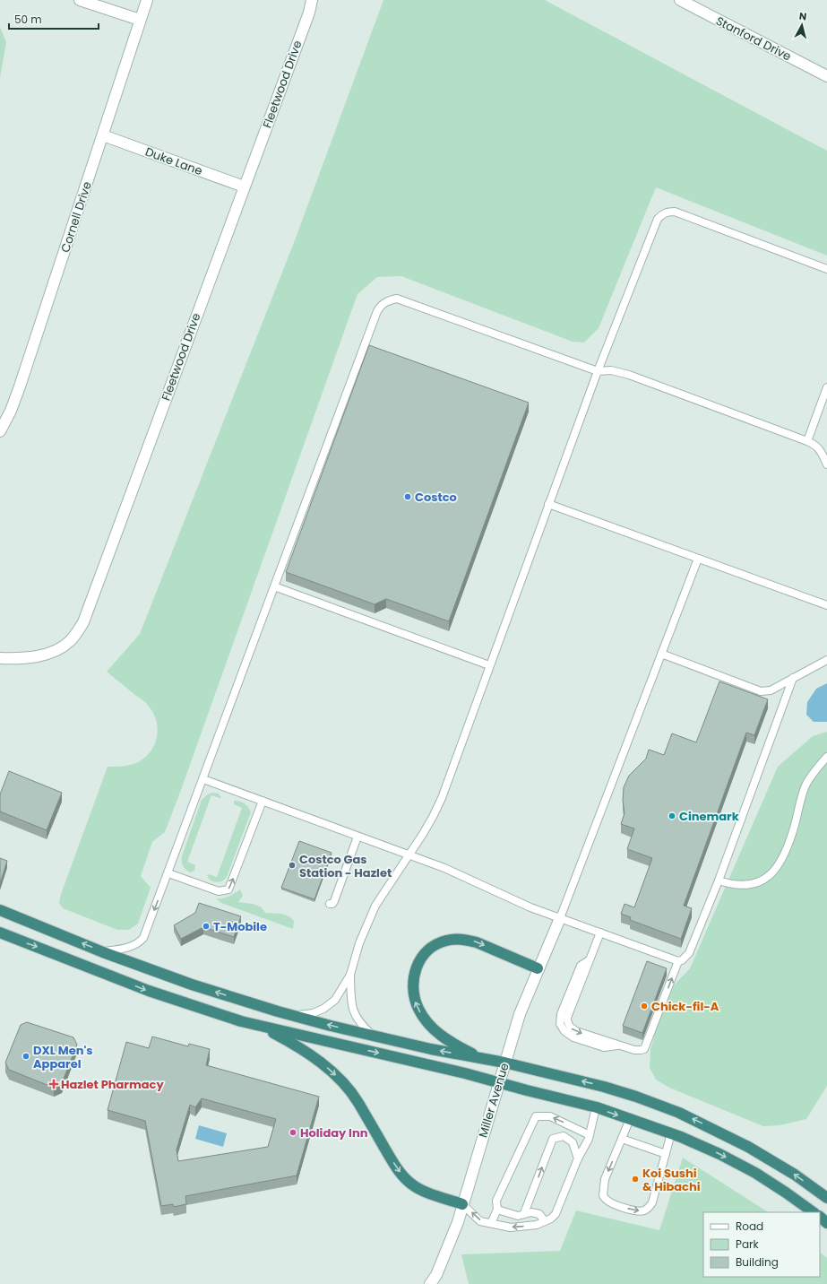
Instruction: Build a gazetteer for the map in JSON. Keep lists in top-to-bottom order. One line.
{"streets":{"street":["Stanford Drive","Fleetwood Drive","Duke Lane","Cornell Drive","Miller Avenue"]},"crossings":[["Fleetwood Drive","Duke Lane"],["Duke Lane","Cornell Drive"]],"places":{"other":["Costco","Cinemark","Costco Gas Station - Hazlet","T-Mobile","Chick-fil-A","DXL Men's Apparel","Holiday Inn","Koi Sushi & Hibachi"],"health":["Hazlet Pharmacy"]},"legend":["Road","Park","Building"],"scale_bar":"50 m","north":"top"}
